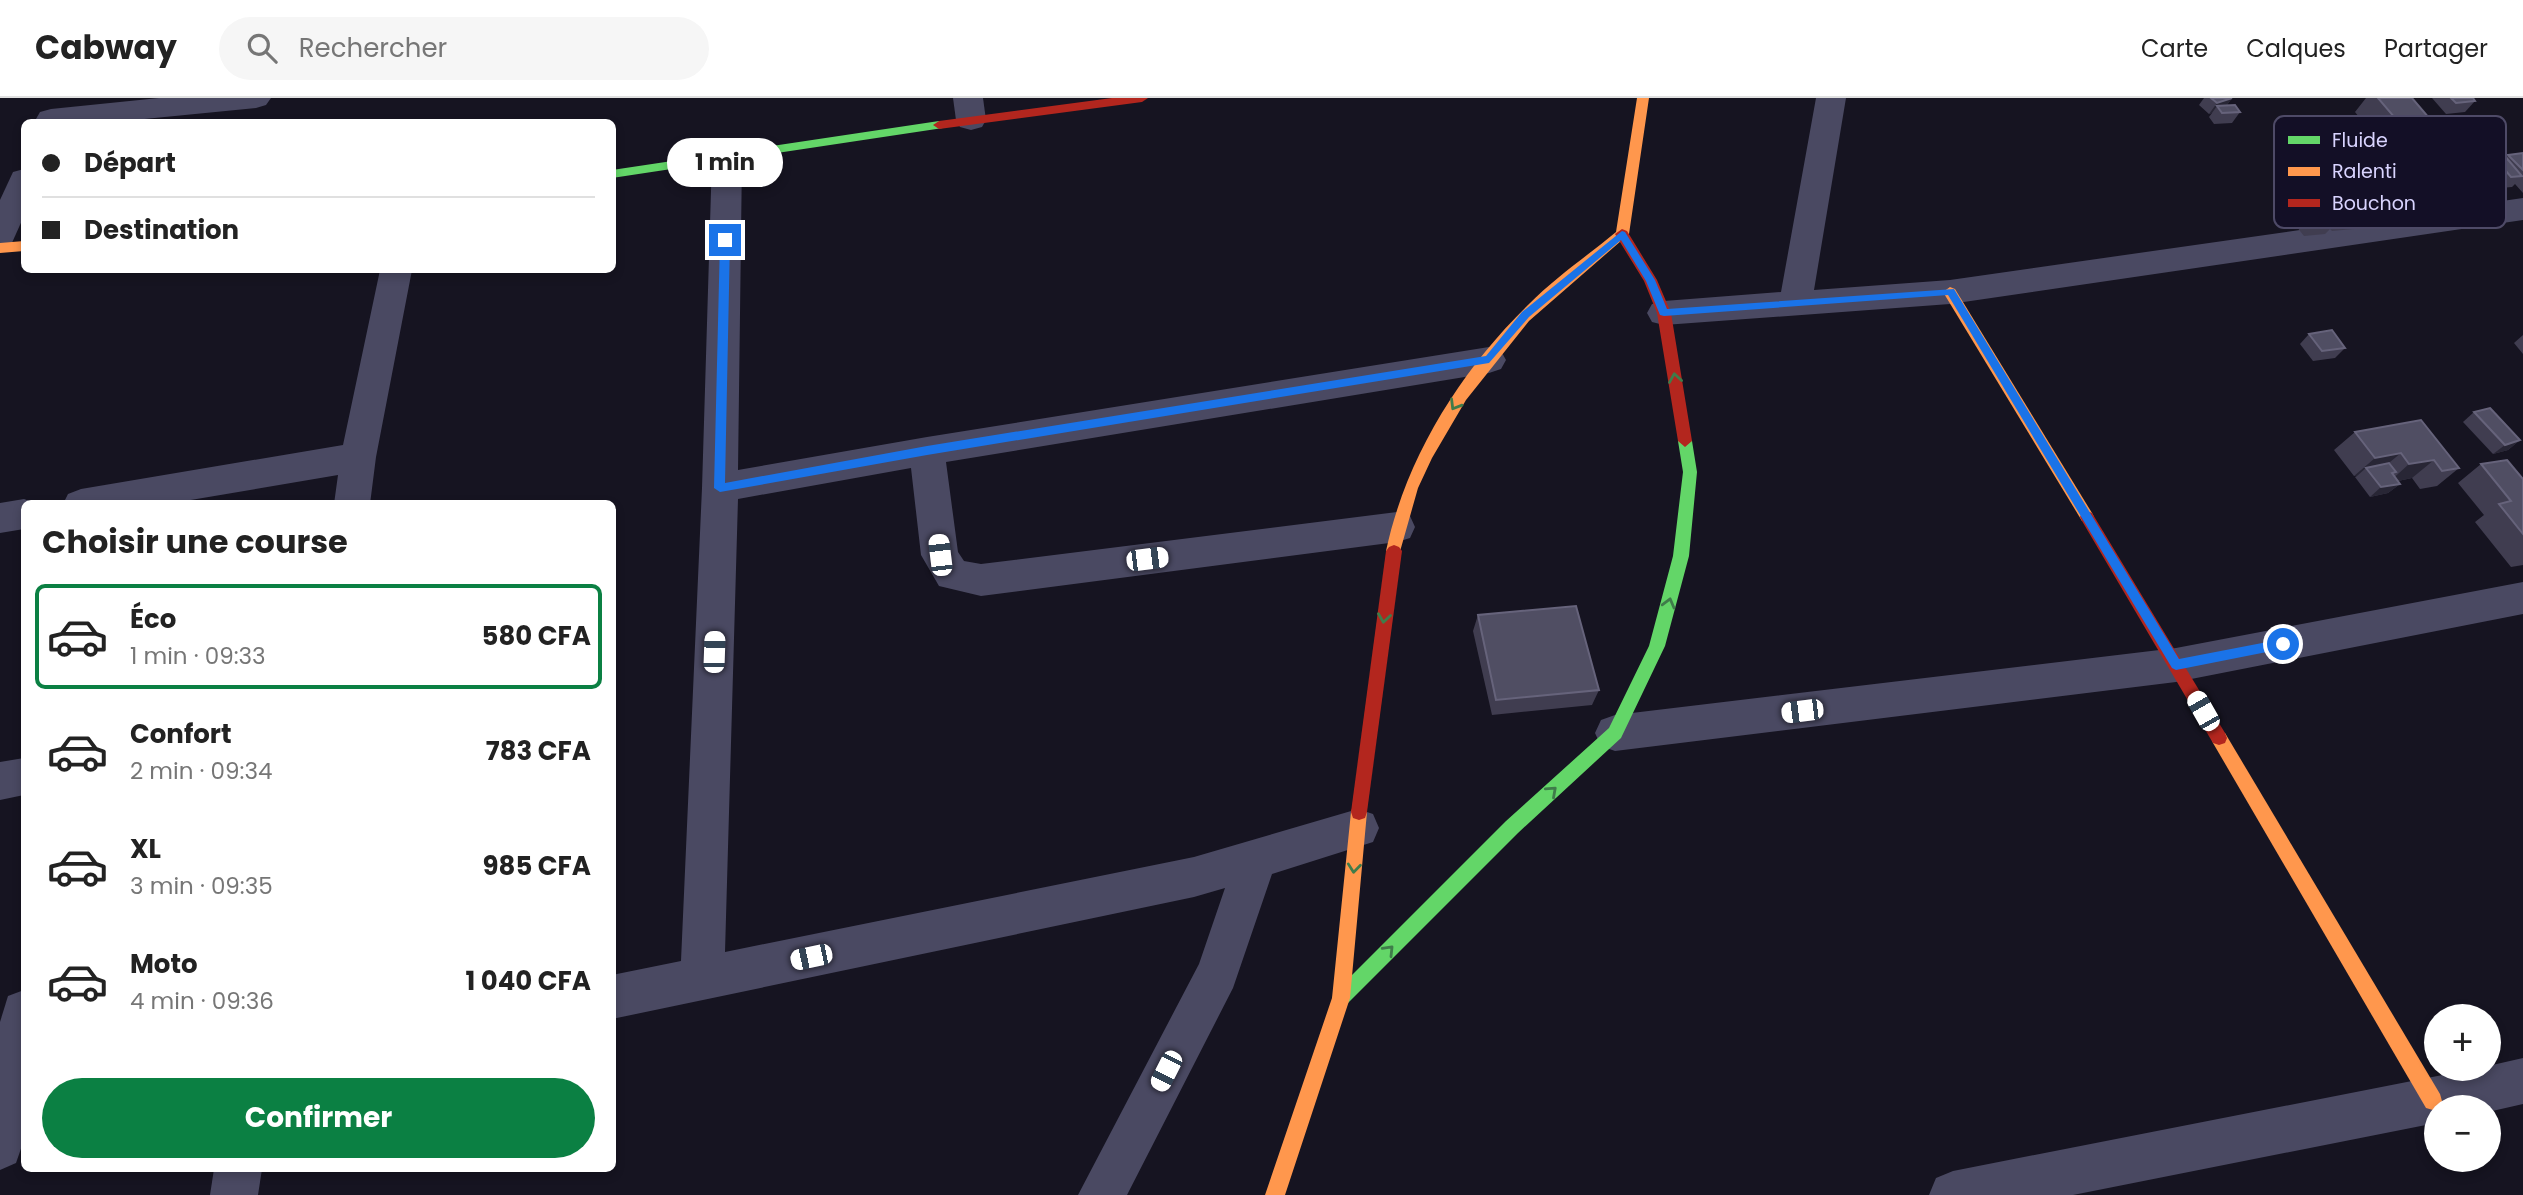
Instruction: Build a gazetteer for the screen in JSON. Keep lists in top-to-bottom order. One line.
{"legend":["Fluide","Ralenti","Bouchon"],"page":{"header":"Cabway","search":"Rechercher","nav":["Carte","Calques","Partager"],"banner":["Départ","Destination"],"bubble":"1 min","heading":"Choisir une course","list":[{"name":"Éco","note":"1 min · 09:33","value":"580 CFA"},{"name":"Confort","note":"2 min · 09:34","value":"783 CFA"},{"name":"XL","note":"3 min · 09:35","value":"985 CFA"},{"name":"Moto","note":"4 min · 09:36","value":"1 040 CFA"}],"map_buttons":["+","−"],"buttons":"Confirmer"}}
